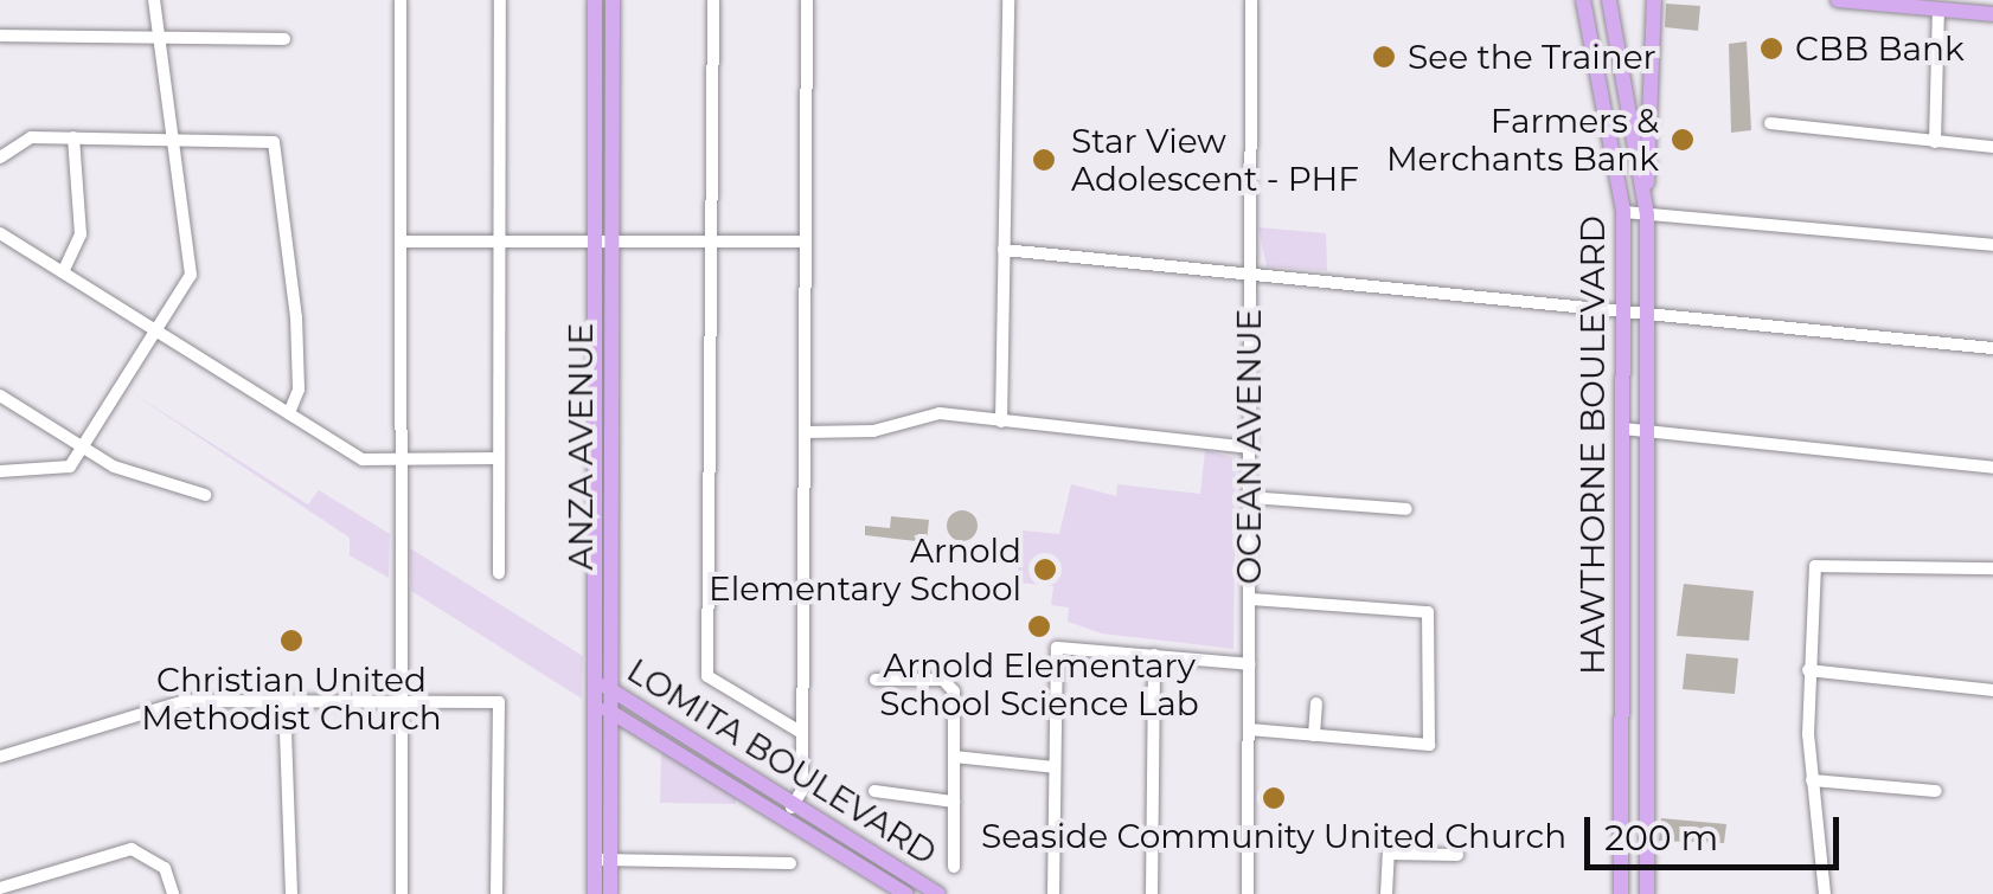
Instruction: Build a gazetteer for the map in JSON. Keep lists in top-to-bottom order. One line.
{"streets":{"main road":["HAWTHORNE BOULEVARD","ANZA AVENUE","LOMITA BOULEVARD"],"street":["OCEAN AVENUE"]},"crossings":[["ANZA AVENUE","LOMITA BOULEVARD"]],"places":["CBB Bank","See the Trainer","Farmers & Merchants Bank","Star View Adolescent - PHF","Arnold Elementary School","Arnold Elementary School Science Lab","Christian United Methodist Church","Seaside Community United Church"],"scale_bar":"200 m"}
